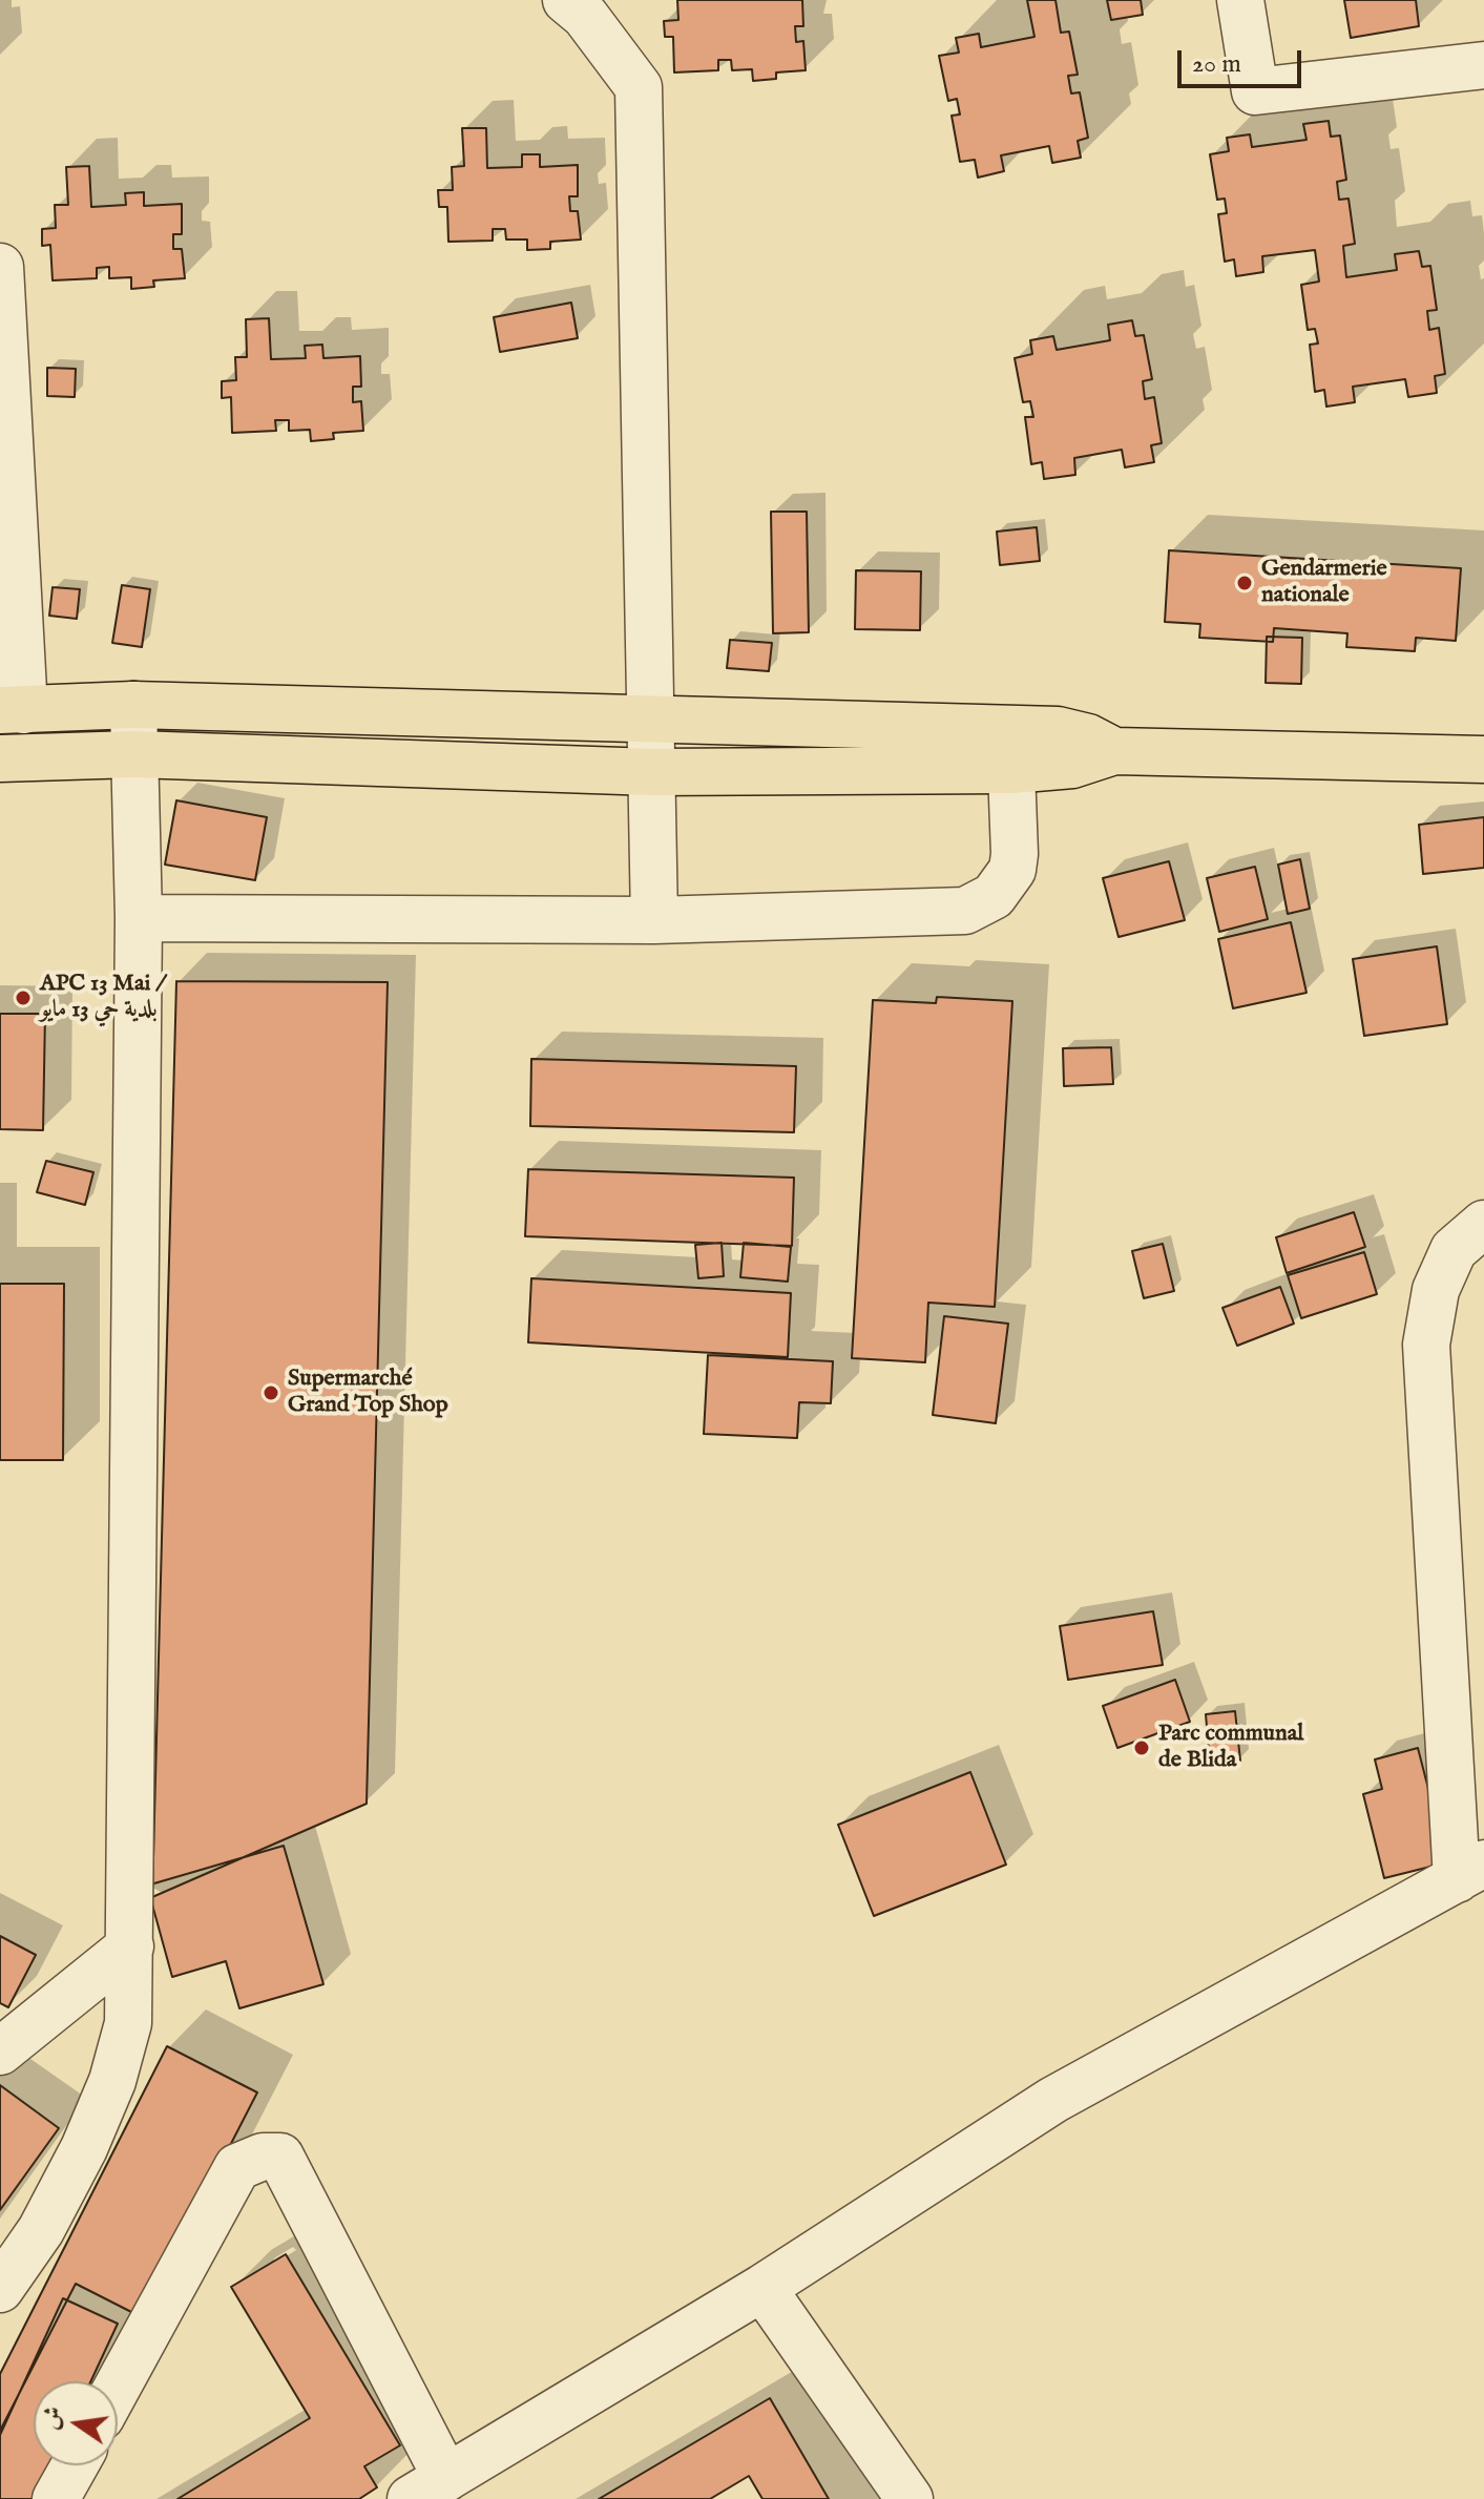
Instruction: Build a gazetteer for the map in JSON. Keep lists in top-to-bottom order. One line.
{"places":["Gendarmerie nationale","APC 13 Mai / بلدية حي 13 مايو","Supermarché Grand Top Shop","Parc communal de Blida"],"scale_bar":"20 m","north":"left"}
